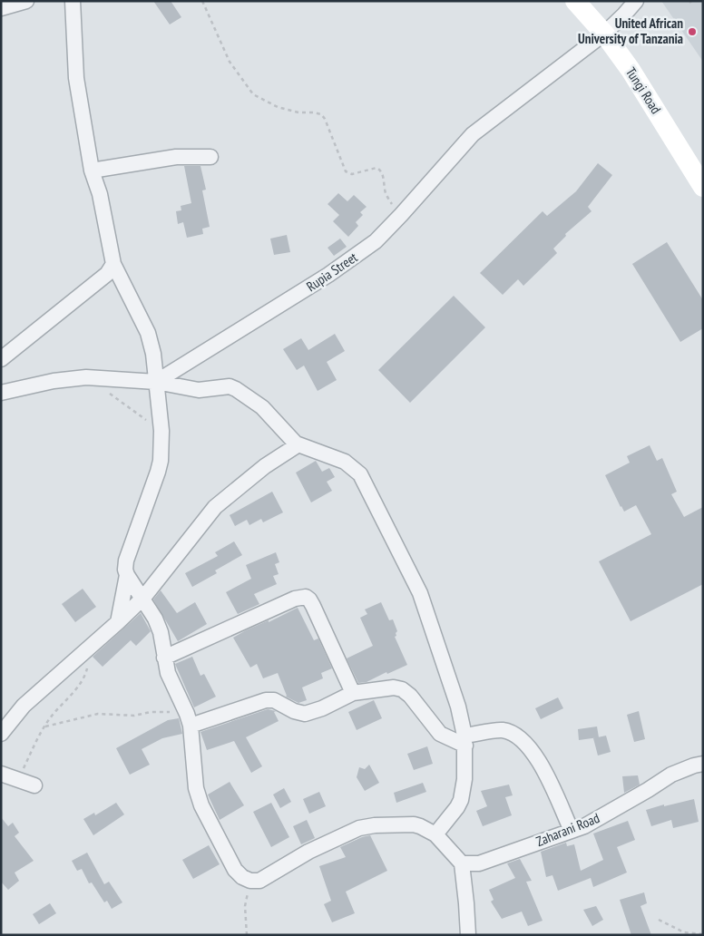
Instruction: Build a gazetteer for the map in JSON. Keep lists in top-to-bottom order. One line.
{"streets":{"main road":["Tungi Road"],"street":["Rupia Street","Zaharani Road"]},"crossings":[["Tungi Road","Rupia Street"]],"places":["United African University of Tanzania"]}
